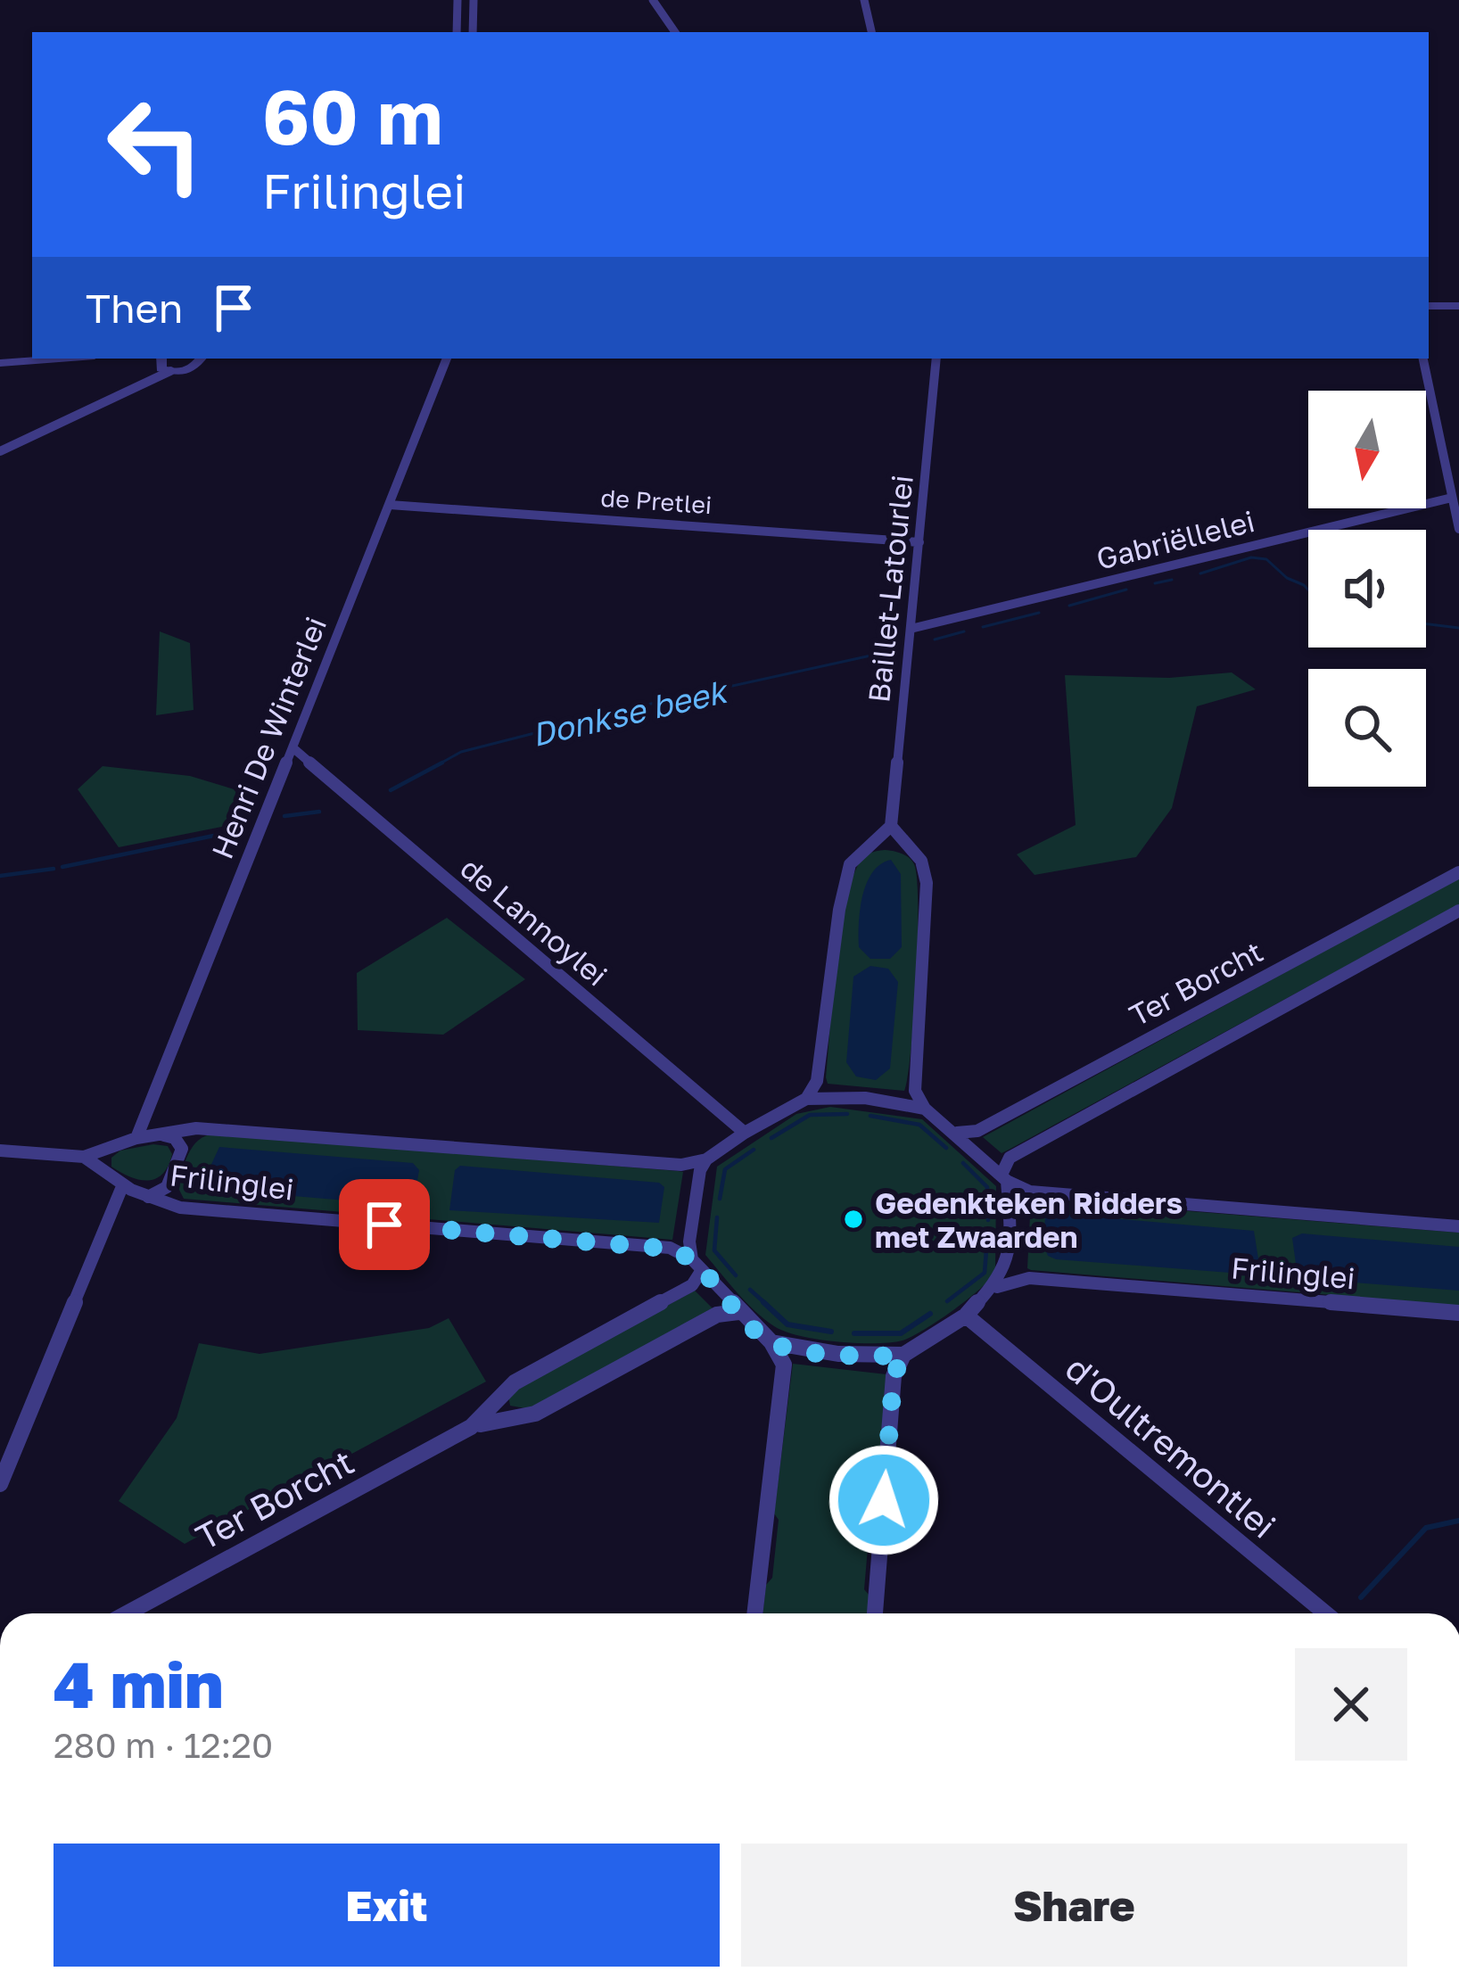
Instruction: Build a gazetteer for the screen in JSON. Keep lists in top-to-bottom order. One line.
{"streets":{"street":["de Pretlei","Gabriëllelei","Baillet-Latourlei","Henri De Winterlei","de Lannoylei","Ter Borcht","Frilinglei","d'Oultremontlei"]},"crossings":[["de Pretlei","Baillet-Latourlei"],["de Pretlei","Henri De Winterlei"],["Gabriëllelei","Baillet-Latourlei"],["Henri De Winterlei","de Lannoylei"],["Henri De Winterlei","Frilinglei"],["de Lannoylei","Ter Borcht"],["de Lannoylei","Frilinglei"],["de Lannoylei","d'Oultremontlei"],["Ter Borcht","Frilinglei"],["Ter Borcht","d'Oultremontlei"],["Frilinglei","d'Oultremontlei"]],"water":["Donkse beek"],"places":["Gedenkteken Ridders met Zwaarden"],"north":"bottom","page":{"turn":["60 m","Frilinglei"],"then":"Then","heading":["4 min","280 m · 12:20"],"buttons":["Exit","Share"]}}
